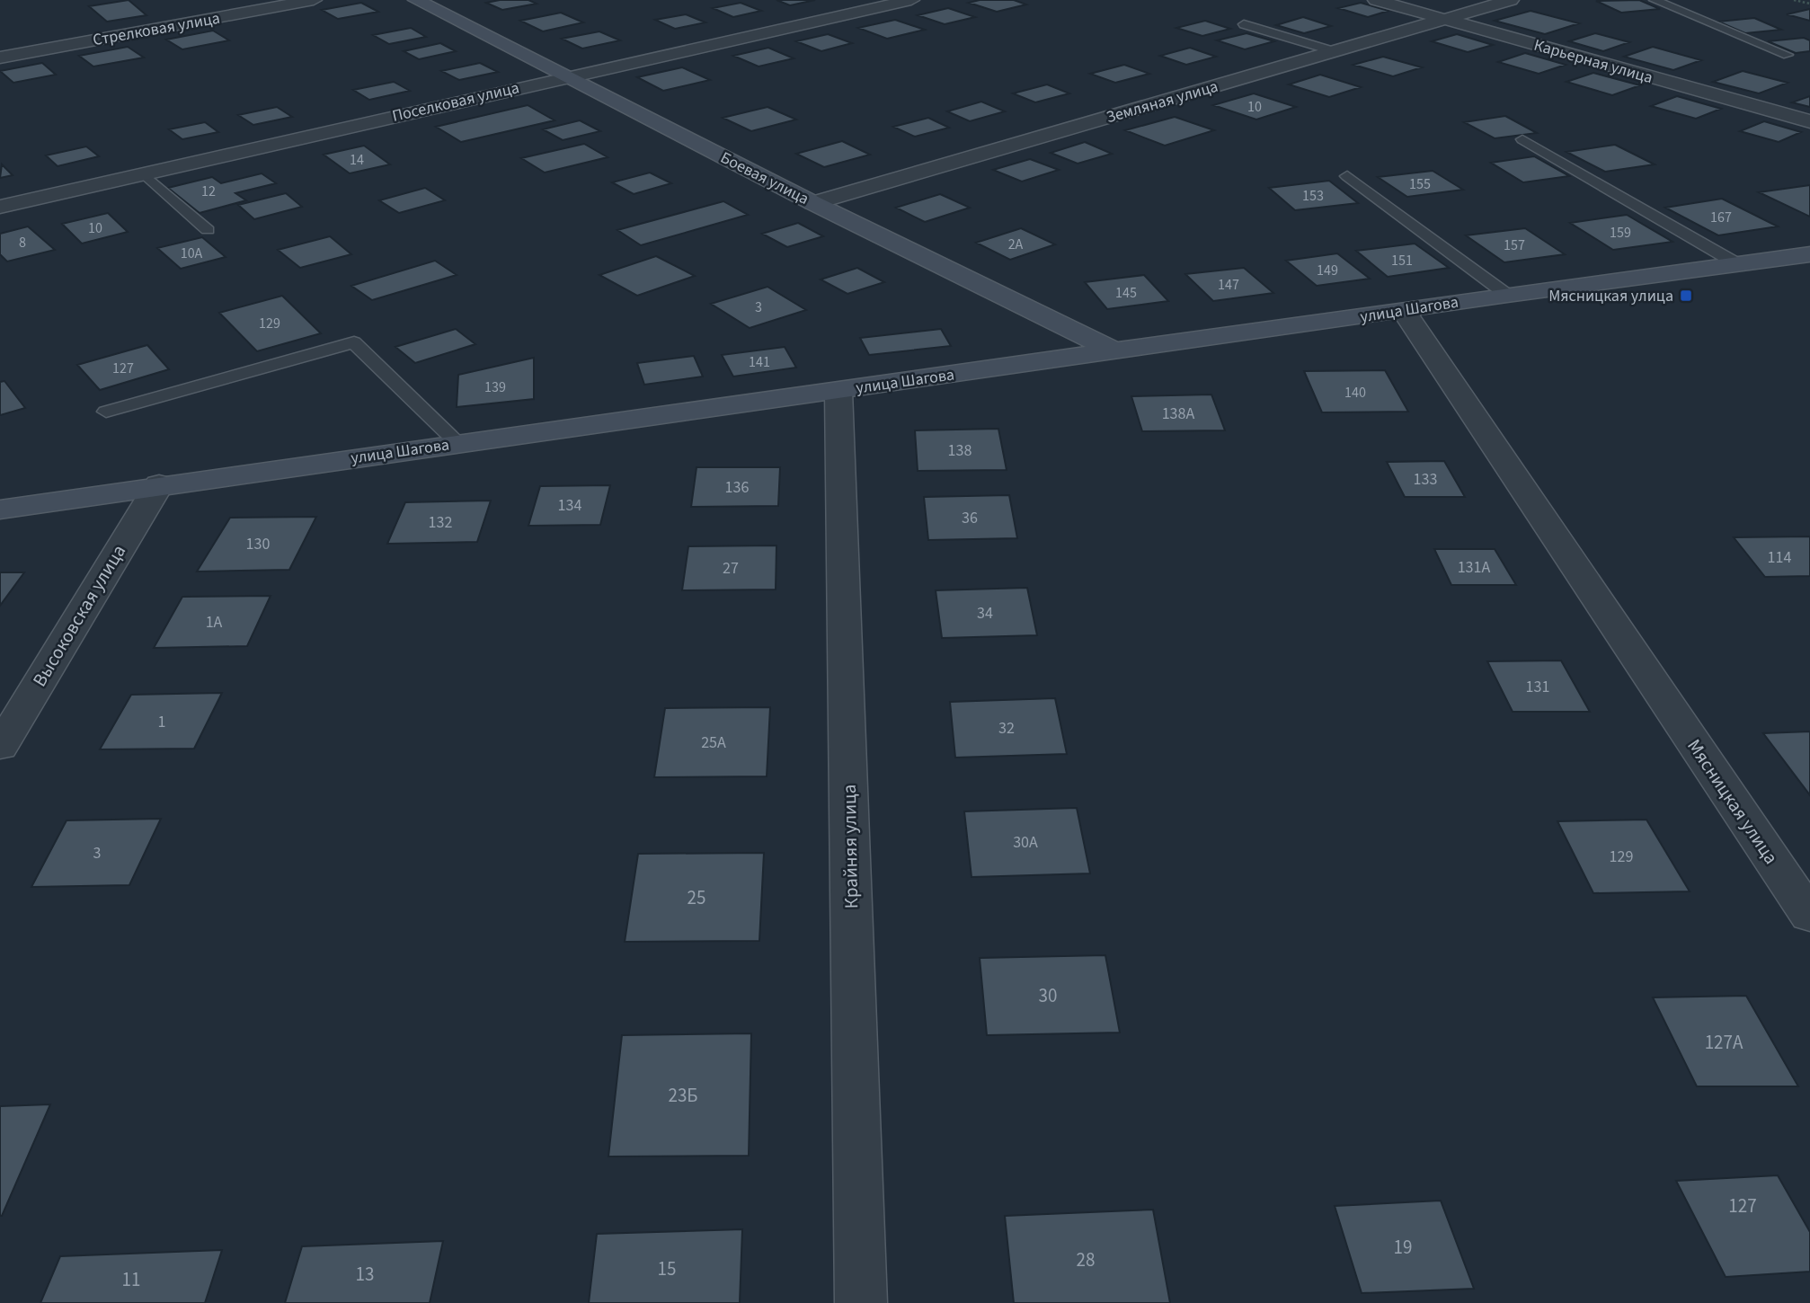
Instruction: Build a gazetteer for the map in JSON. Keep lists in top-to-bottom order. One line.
{"streets":{"main road":["Боевая улица","улица Шагова"],"street":["Стрелковая улица","Карьерная улица","Поселковая улица","Земляная улица","Высоковская улица","Мясницкая улица","Крайняя улица"]},"crossings":[["Карьерная улица","Земляная улица"],["Поселковая улица","Боевая улица"],["Земляная улица","Боевая улица"],["Боевая улица","улица Шагова"],["улица Шагова","Высоковская улица"],["улица Шагова","Мясницкая улица"],["улица Шагова","Крайняя улица"]],"places":{"transit":["Мясницкая улица"]},"house_numbers":["10","14","155","12","153","167","10","159","8","2А","157","10А","151","149","147","145","3","129","141","127","139","140","138А","138","133","136","134","36","132","130","114","131А","27","34","1А","131","1","32","25А","30А","3","129","25","30","127А","23Б","127","19","28","15","13","11"]}
